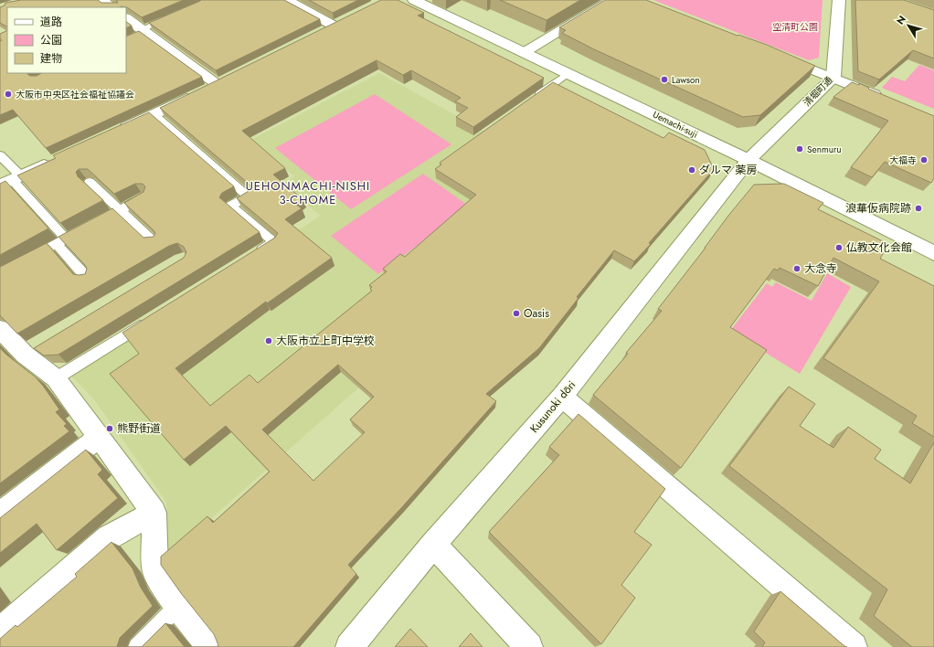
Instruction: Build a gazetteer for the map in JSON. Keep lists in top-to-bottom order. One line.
{"streets":{"street":["清堀町通","Uemachi-suji","Kusunoki dōri"]},"crossings":[["清堀町通","Uemachi-suji"],["清堀町通","Kusunoki dōri"],["Uemachi-suji","Kusunoki dōri"]],"districts":["UEHONMACHI-NISHI 3-CHOME"],"parks":["空清町公園"],"places":["Lawson","大阪市中央区社会福祉協議会","Senmuru","大福寺","ダルマ 薬房","浪華仮病院跡","仏教文化会館","大念寺","Oasis","大阪市立上町中学校","熊野街道"],"legend":["道路","公園","建物"],"north":"top left"}
